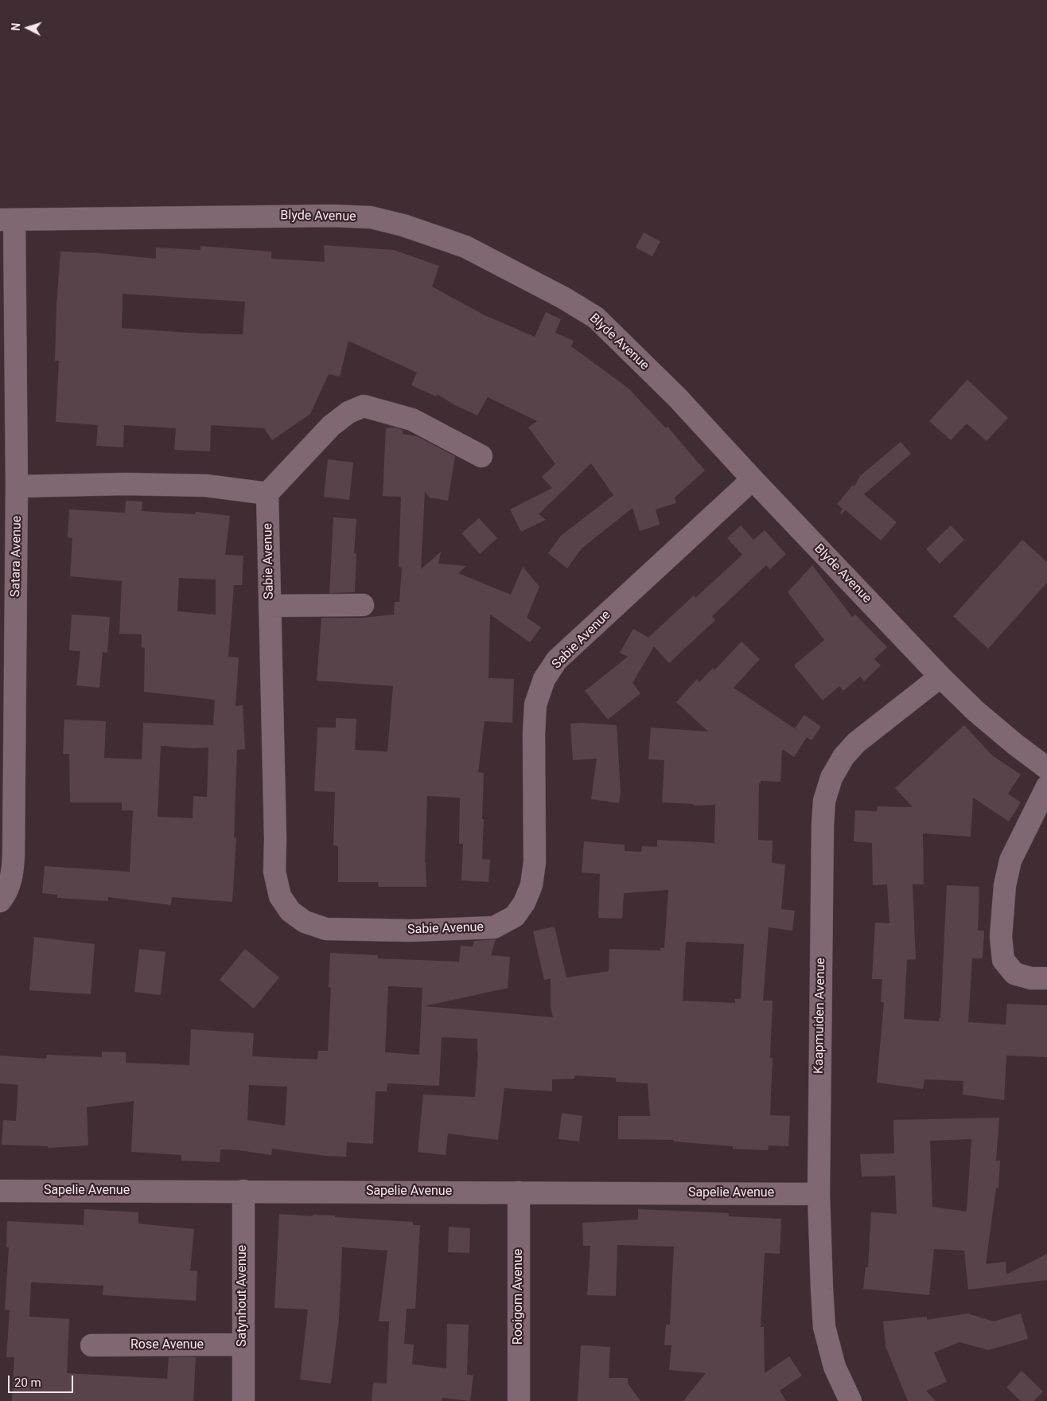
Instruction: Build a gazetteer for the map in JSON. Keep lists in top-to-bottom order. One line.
{"streets":{"street":["Blyde Avenue","Satara Avenue","Sabie Avenue","Kaapmuiden Avenue","Sapelie Avenue","Satynhout Avenue","Rooigom Avenue","Rose Avenue"]},"crossings":[["Blyde Avenue","Satara Avenue"],["Blyde Avenue","Sabie Avenue"],["Blyde Avenue","Kaapmuiden Avenue"],["Kaapmuiden Avenue","Sapelie Avenue"],["Sapelie Avenue","Satynhout Avenue"],["Sapelie Avenue","Rooigom Avenue"],["Satynhout Avenue","Rose Avenue"]],"scale_bar":"20 m","north":"left"}
